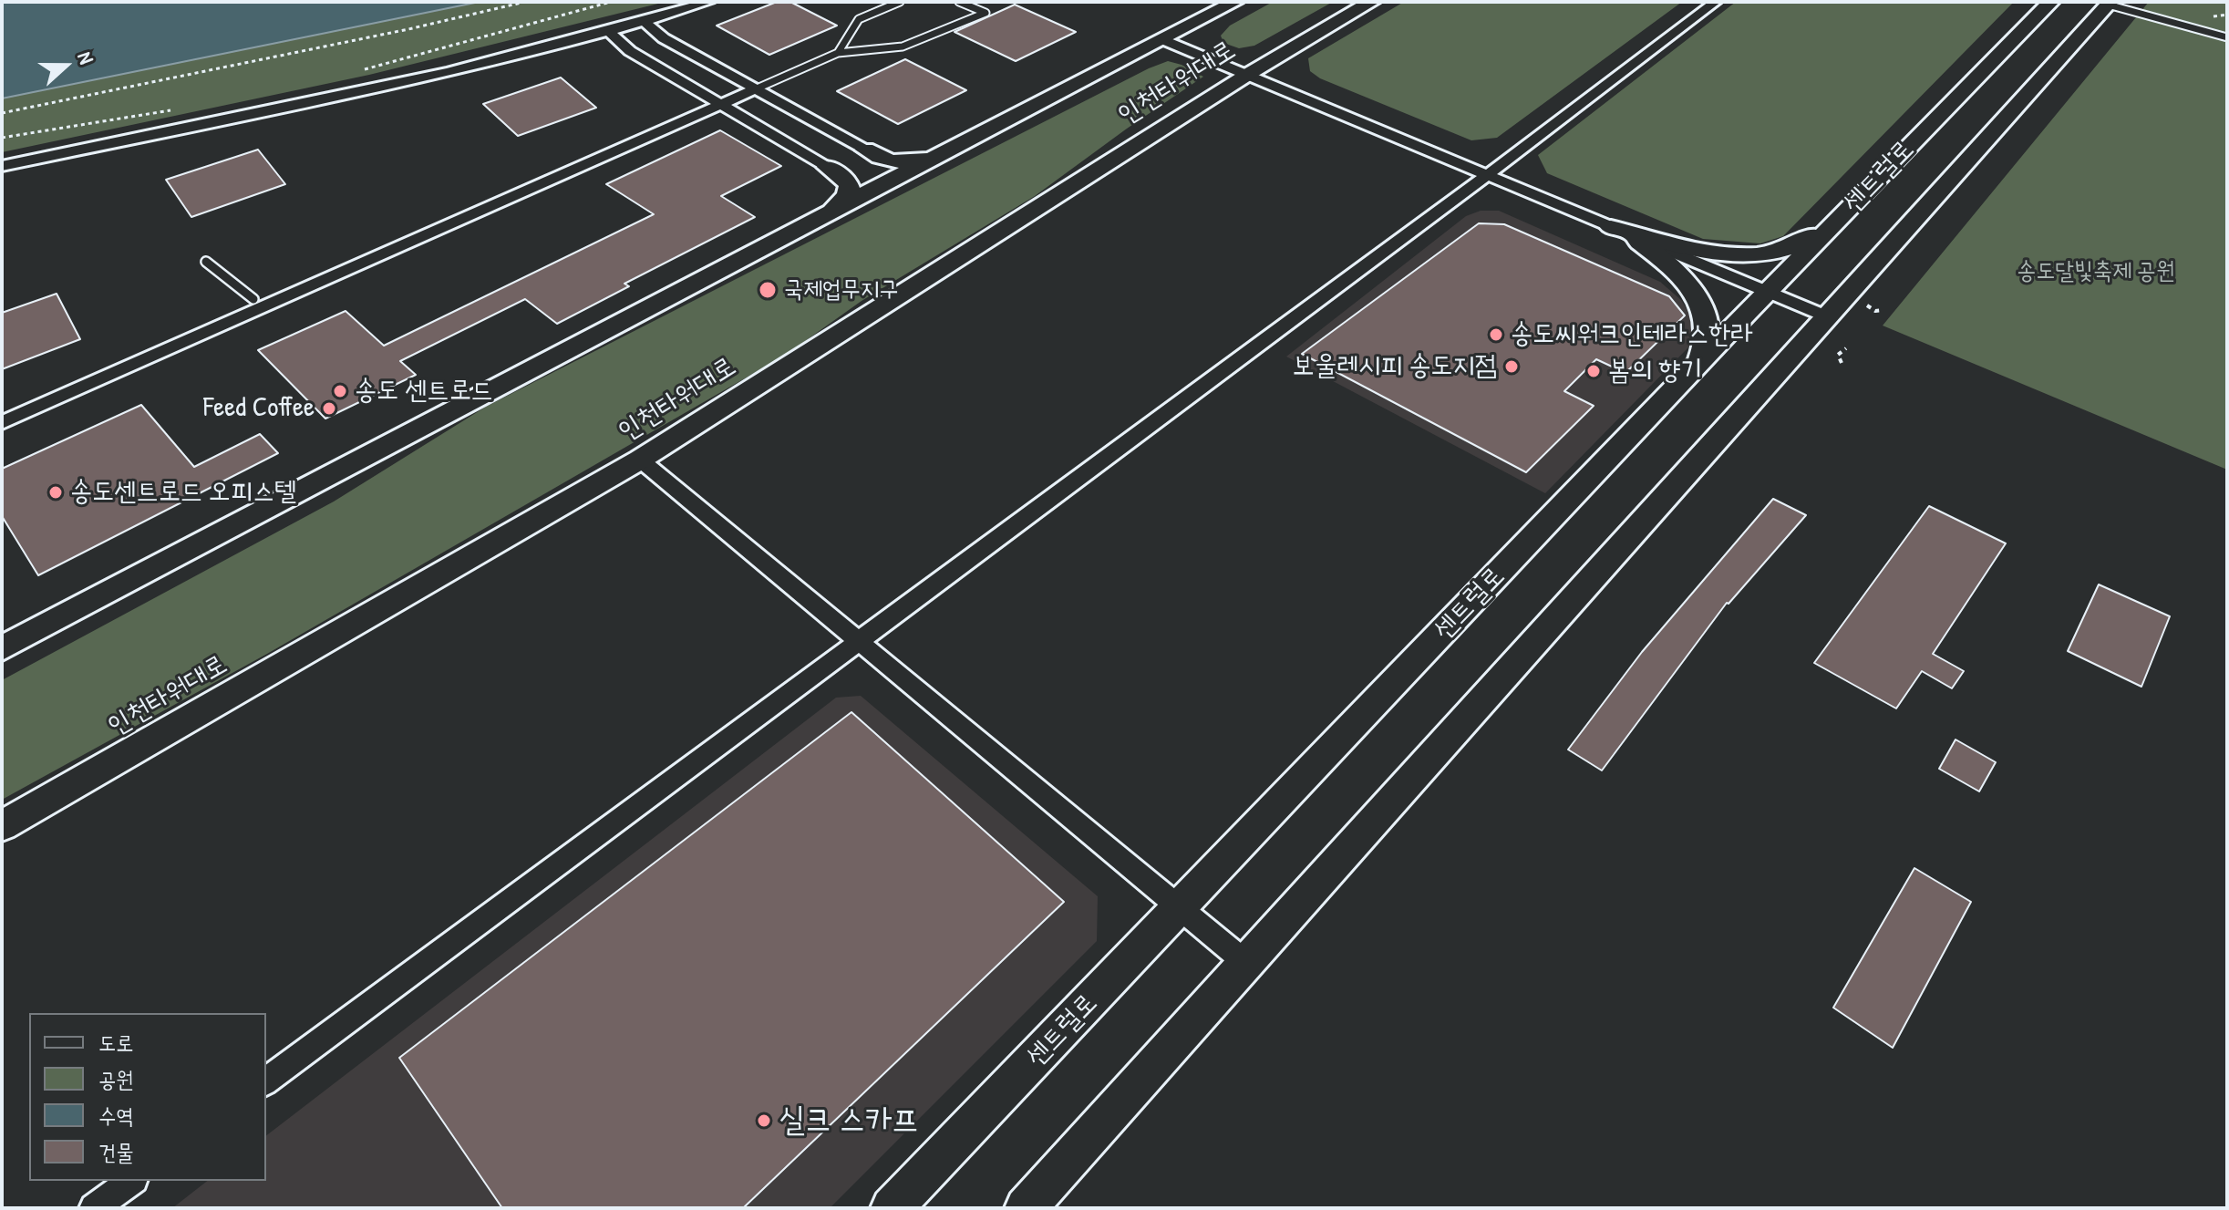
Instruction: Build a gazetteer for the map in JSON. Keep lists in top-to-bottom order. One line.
{"streets":{"main road":["인천타워대로","센트럴로"]},"parks":["송도달빛축제 공원"],"places":["국제업무지구","송도씨워크인테라스한라","보울레시피 송도지점","봄의 향기","송도 센트로드","Feed Coffee","송도센트로드 오피스텔","실크 스카프"],"legend":["도로","공원","수역","건물"],"north":"right"}
